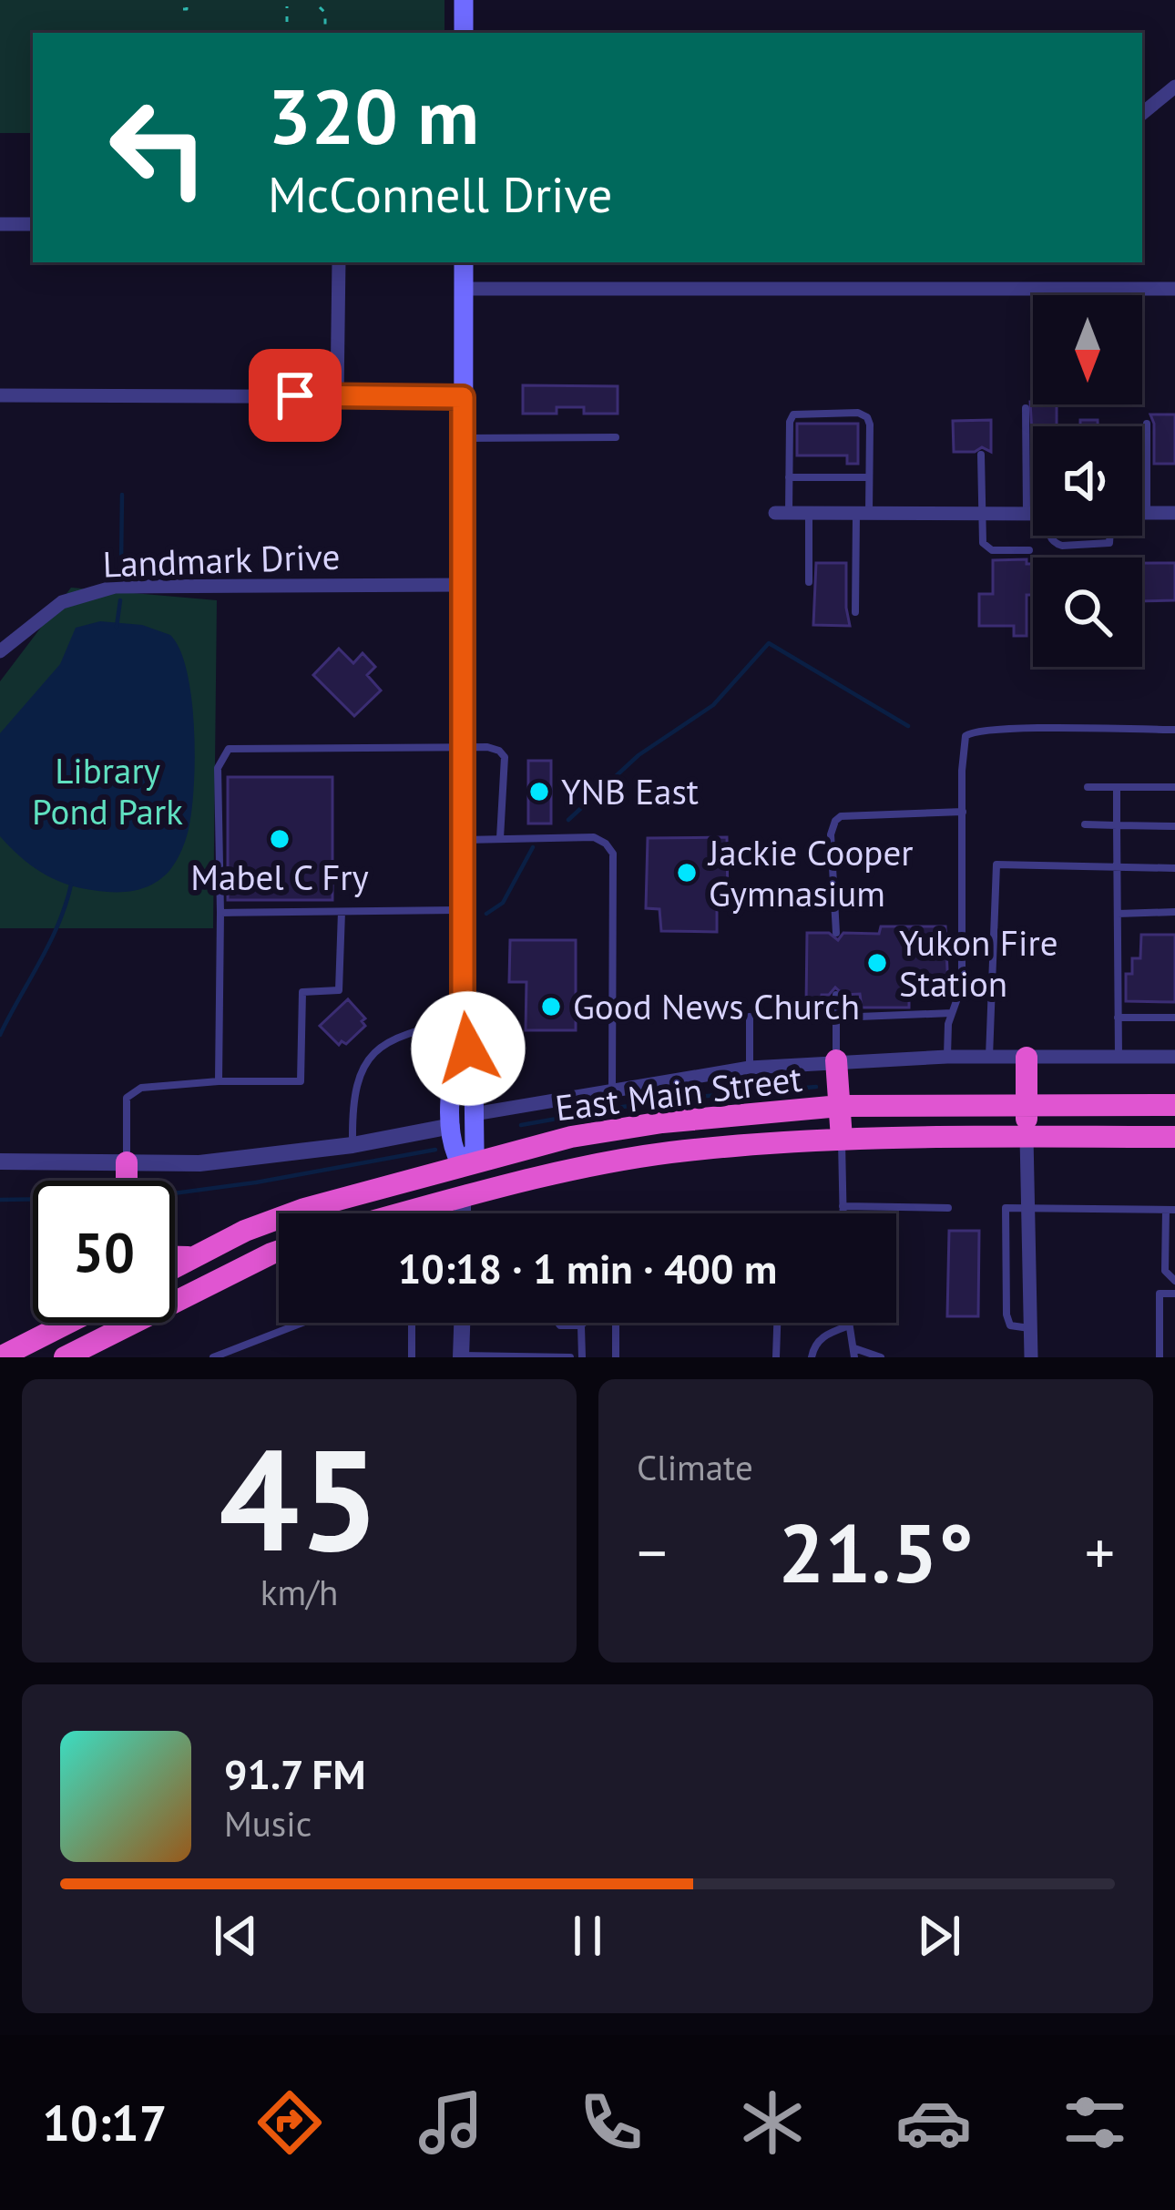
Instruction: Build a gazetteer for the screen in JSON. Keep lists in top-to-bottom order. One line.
{"streets":{"highway":["East Main Street"],"street":["Landmark Drive"]},"parks":["Library Pond Park"],"places":["YNB East","Mabel C Fry","Jackie Cooper Gymnasium","Yukon Fire Station","Good News Church"],"north":"bottom","page":{"turn":["320 m","McConnell Drive"],"limit":"50","trip":"10:18 · 1 min · 400 m","tile":[["45","km/h"],"Climate"],"heat":["−","21.5°","+"],"song":["91.7 FM","Music"],"tabs":"10:17"}}
